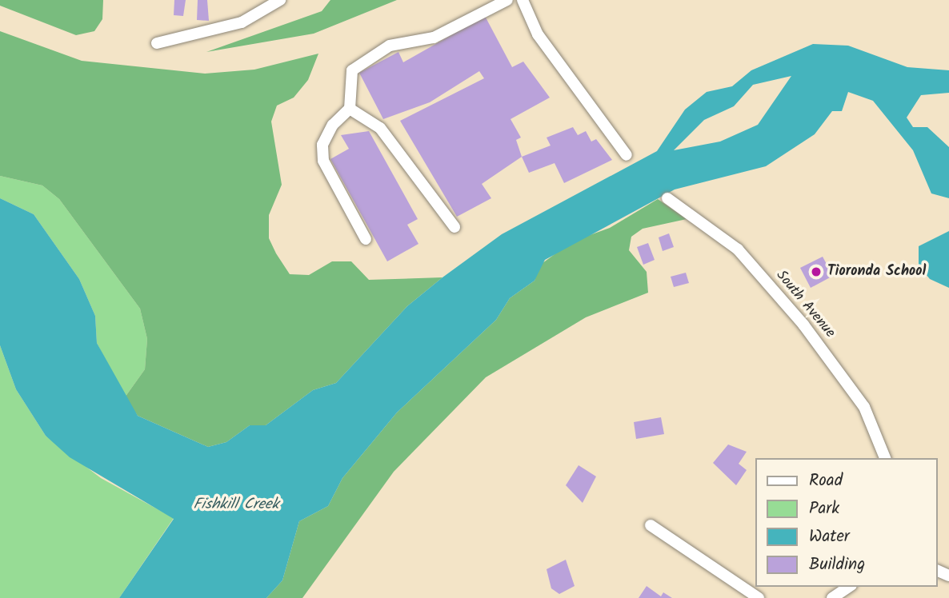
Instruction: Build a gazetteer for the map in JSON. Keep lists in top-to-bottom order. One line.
{"streets":{"street":["South Avenue"]},"water":["Fishkill Creek"],"places":["Tioronda School"],"legend":["Road","Park","Water","Building"]}
